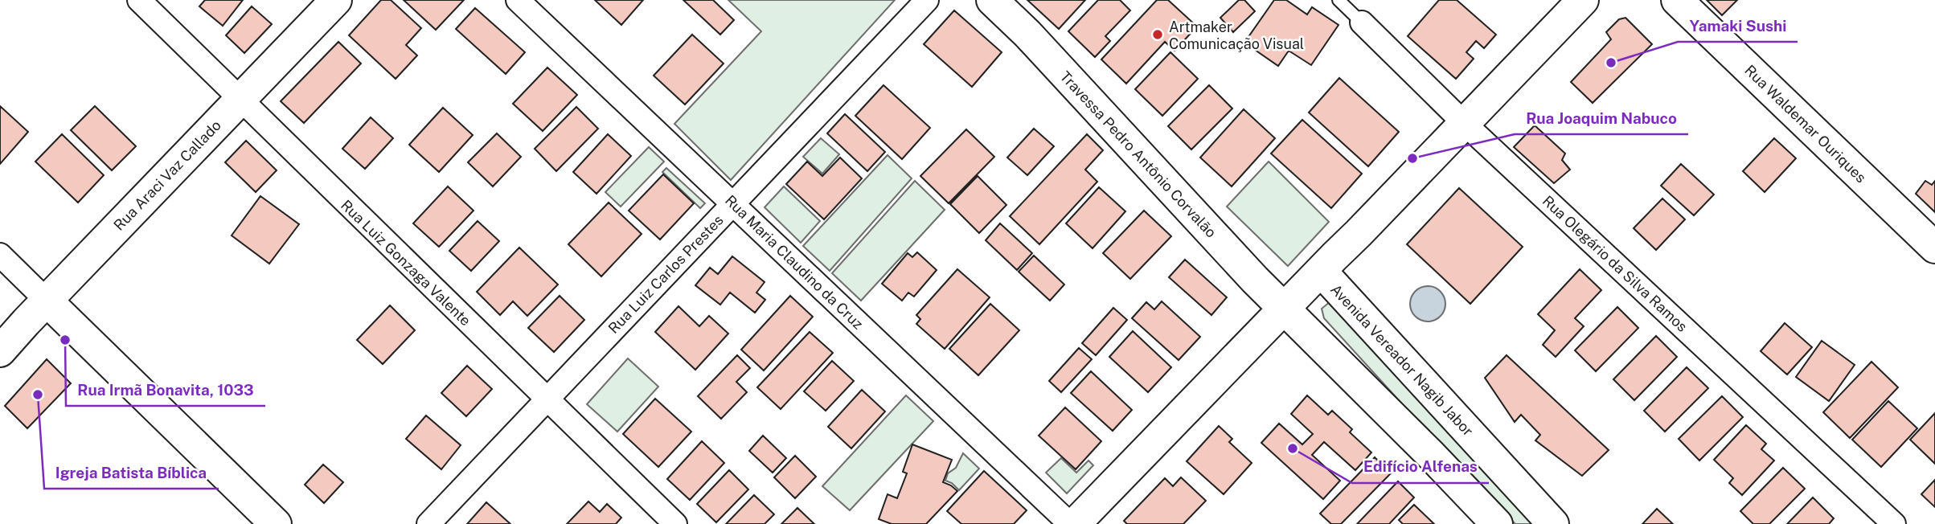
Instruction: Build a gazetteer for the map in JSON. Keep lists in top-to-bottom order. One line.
{"streets":{"main road":["Rua Waldemar Ouriques","Travessa Pedro Antônio Corvalão","Rua Araci Vaz Callado","Avenida Vereador Nagib Jabor"],"street":["Rua Maria Claudino da Cruz","Rua Luiz Gonzaga Valente","Rua Olegário da Silva Ramos","Rua Luiz Carlos Prestes"]},"crossings":[["Rua Araci Vaz Callado","Rua Luiz Gonzaga Valente"],["Rua Maria Claudino da Cruz","Rua Luiz Carlos Prestes"],["Rua Luiz Gonzaga Valente","Rua Luiz Carlos Prestes"]],"places":["Artmaker Comunicação Visual","Yamaki Sushi","Rua Joaquim Nabuco","Rua Irmã Bonavita, 1033","Igreja Batista Bíblica","Edifício Alfenas"]}
